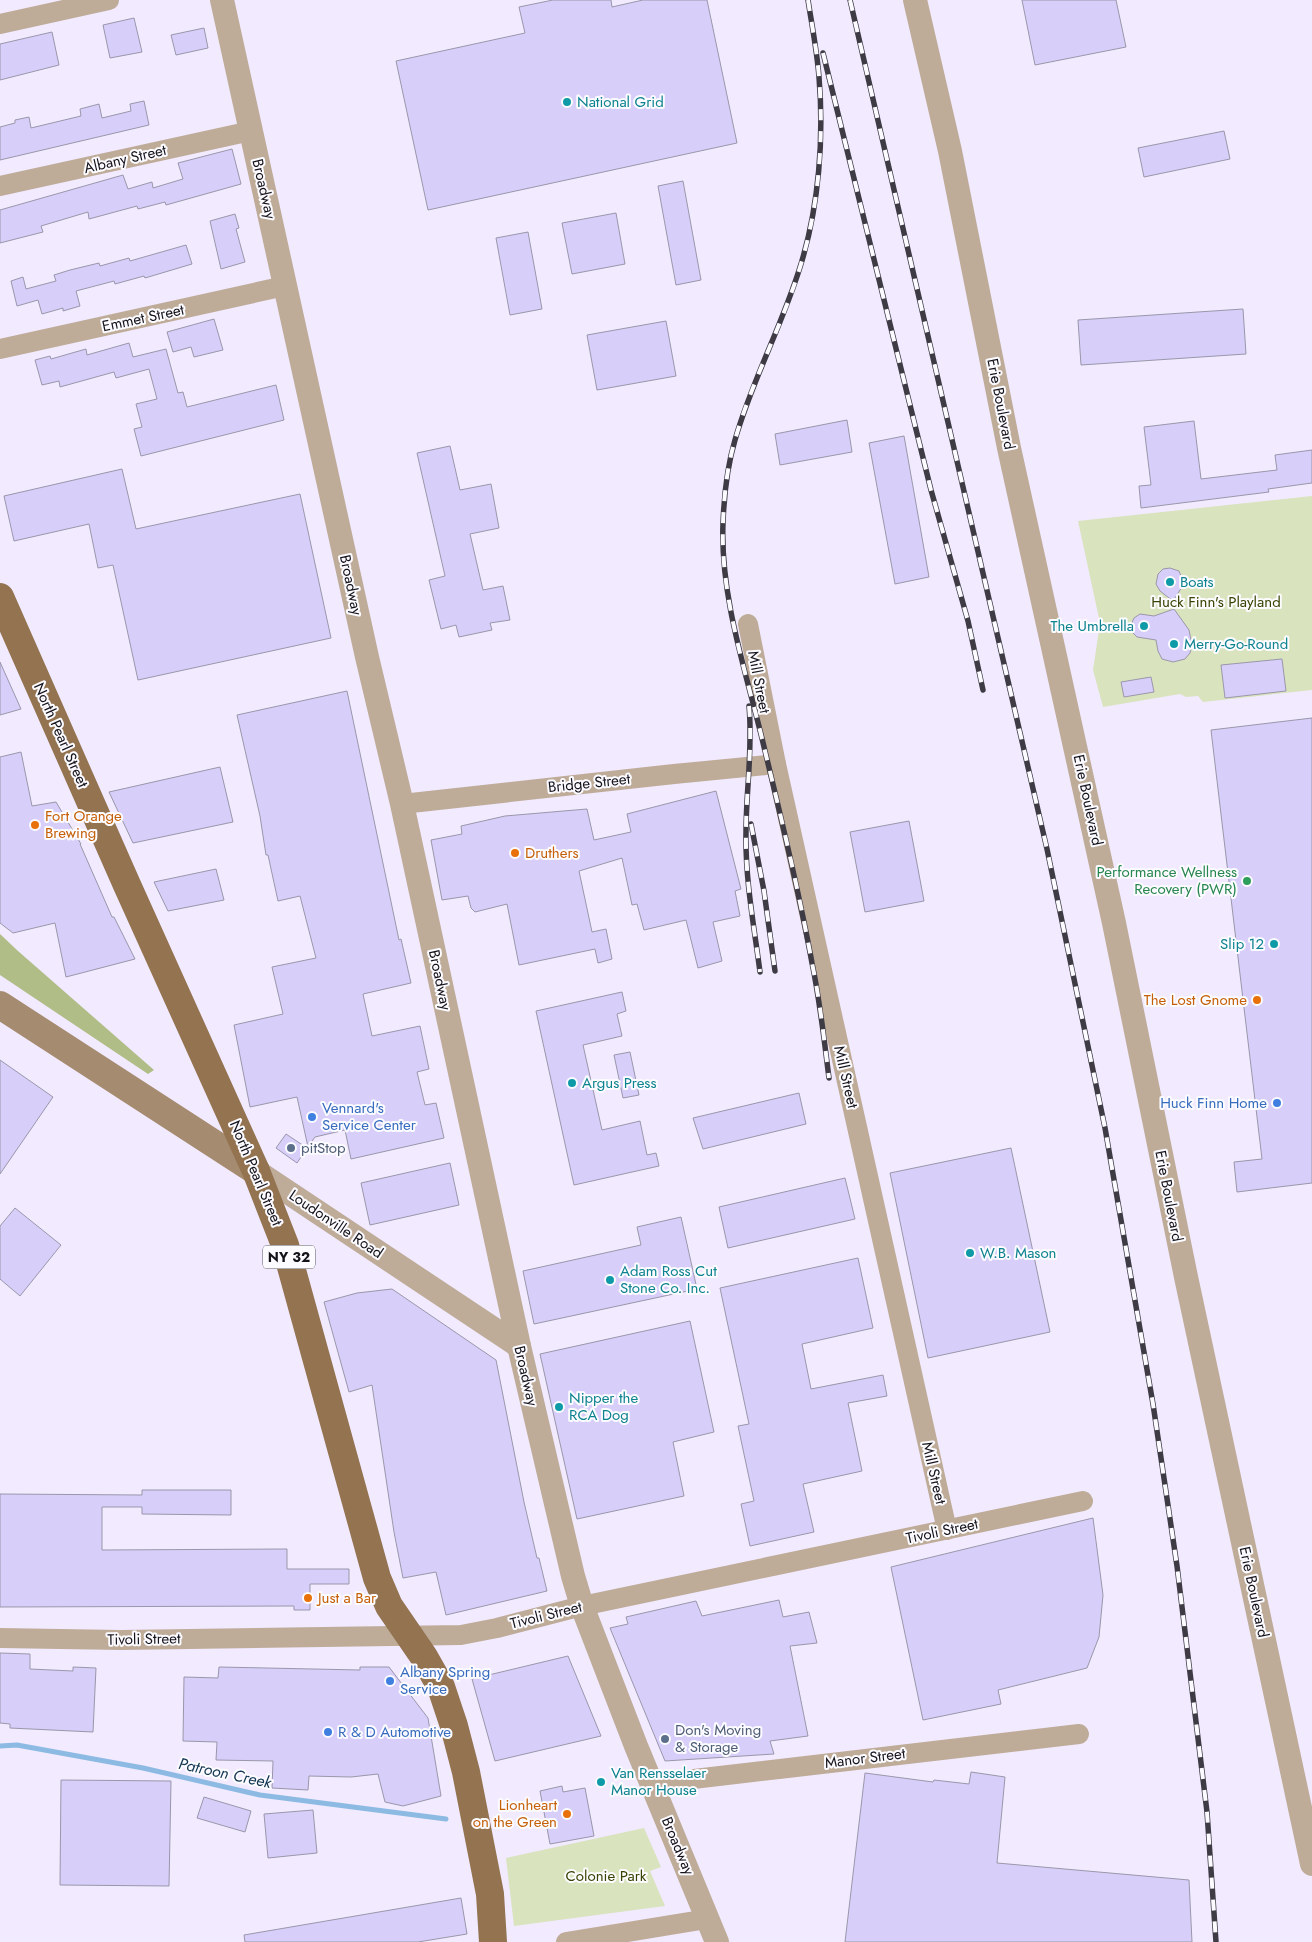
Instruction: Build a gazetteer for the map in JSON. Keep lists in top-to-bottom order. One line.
{"streets":{"main road":["North Pearl Street","Loudonville Road","NY 32"],"street":["Albany Street","Broadway","Emmet Street","Erie Boulevard","Mill Street","Bridge Street","Tivoli Street","Manor Street"]},"crossings":[["Albany Street","Broadway"],["Broadway","Emmet Street"],["Broadway","Bridge Street"],["Broadway","Loudonville Road"],["Broadway","Tivoli Street"],["Broadway","Manor Street"],["Mill Street","Bridge Street"],["Mill Street","Tivoli Street"],["North Pearl Street","Loudonville Road"],["North Pearl Street","Tivoli Street"]],"water":["Patroon Creek"],"parks":["Huck Finn's Playland","Colonie Park"],"places":["National Grid","Boats","The Umbrella","Merry-Go-Round","Fort Orange Brewing","Druthers","Performance Wellness Recovery (PWR)","Slip 12","The Lost Gnome","Argus Press","Huck Finn Home","Vennard's Service Center","pitStop","W.B. Mason","Adam Ross Cut Stone Co. Inc.","Nipper the RCA Dog","Just a Bar","Albany Spring Service","R & D Automotive","Don's Moving & Storage","Van Rensselaer Manor House","Lionheart on the Green"]}
